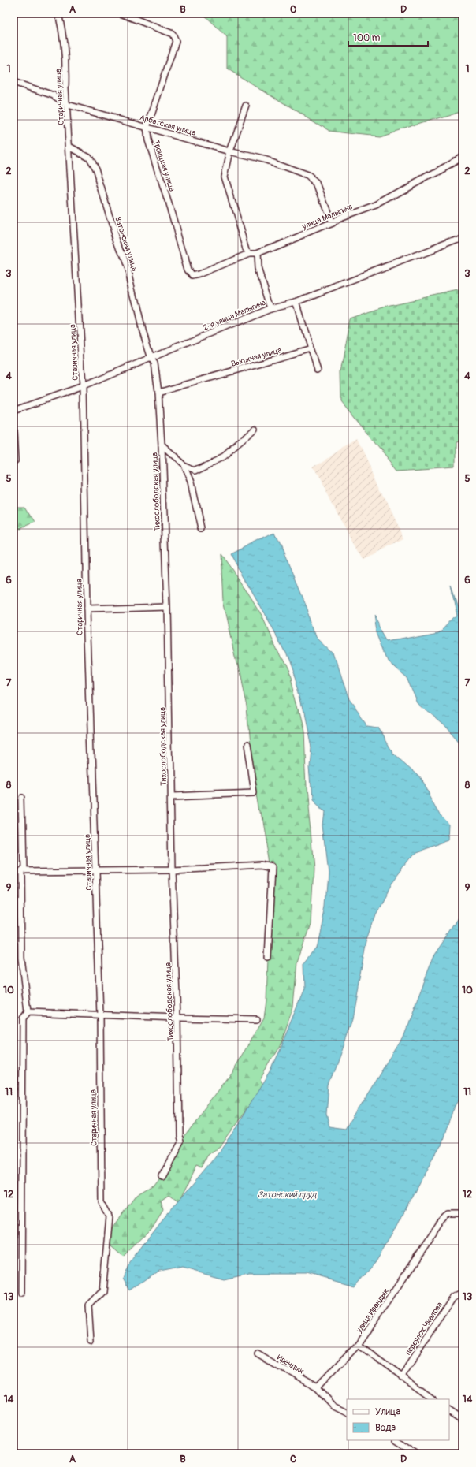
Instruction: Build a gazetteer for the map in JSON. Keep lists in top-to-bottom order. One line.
{"streets":{"street":["Старичная улица","Арбатская улица","Троицкая улица","улица Малыгина","Затонская улица","2-я улица Малыгина","Вьюжная улица","Тихослободская улица","улица Ирендык","переулок Чкалова","Ирендык"]},"crossings":[["Старичная улица","Арбатская улица"],["Старичная улица","Затонская улица"],["Старичная улица","2-я улица Малыгина"],["Арбатская улица","Троицкая улица"],["Арбатская улица","улица Малыгина"],["Троицкая улица","улица Малыгина"],["Затонская улица","2-я улица Малыгина"],["Затонская улица","Тихослободская улица"],["2-я улица Малыгина","Тихослободская улица"],["Вьюжная улица","Тихослободская улица"],["улица Ирендык","Ирендык"]],"water":["Затонский пруд"],"legend":["Улица","Вода"],"scale_bar":"100 m","grid":{"columns":["A","B","C","D"],"rows":["1","2","3","4","5","6","7","8","9","10","11","12","13","14"]}}
